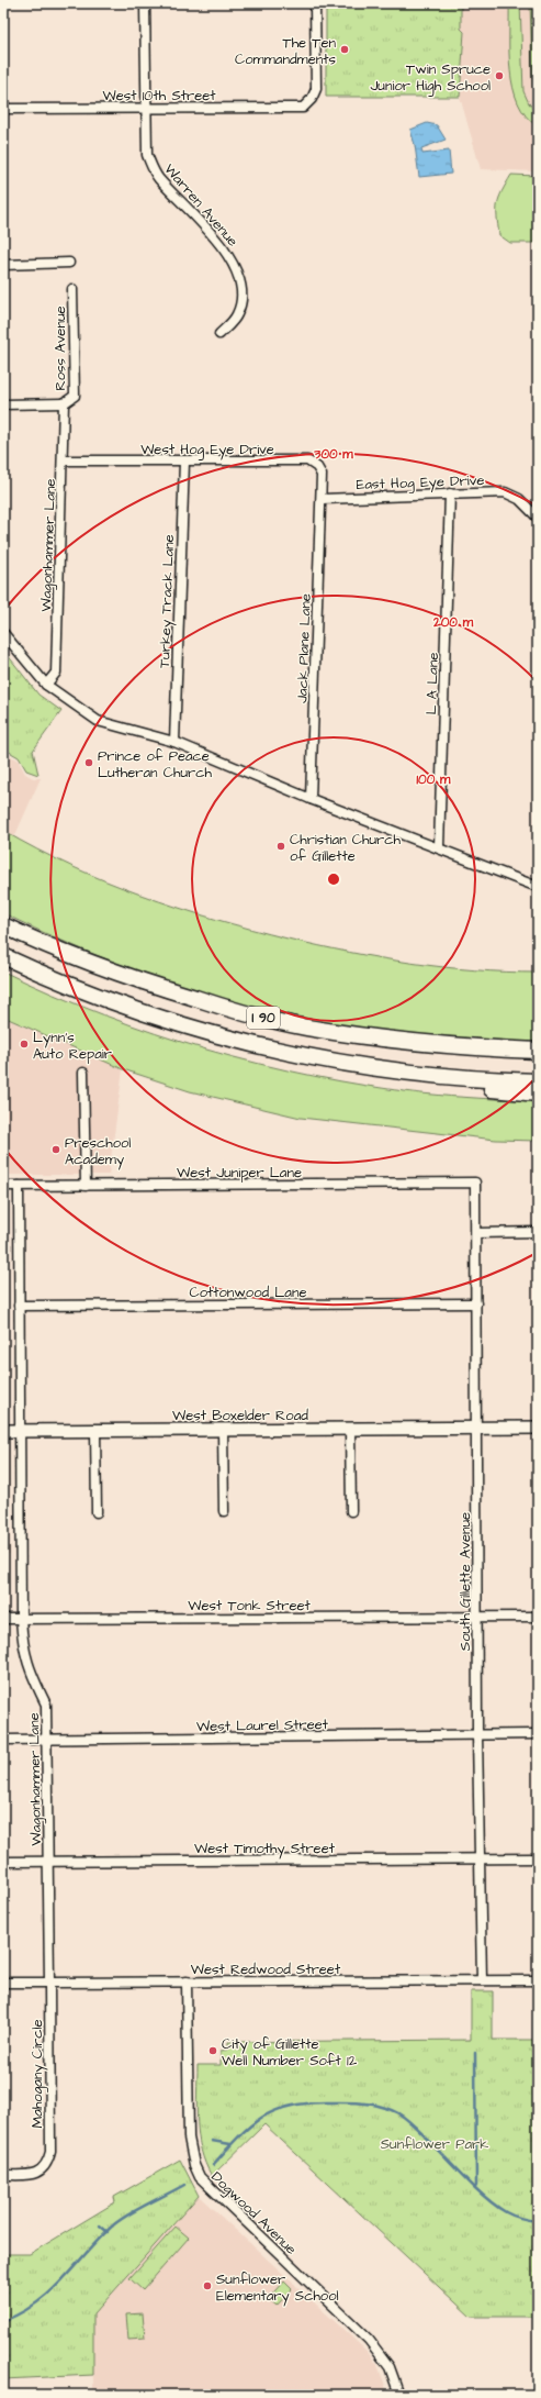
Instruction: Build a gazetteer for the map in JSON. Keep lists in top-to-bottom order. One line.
{"streets":{"highway":["I 90"],"main road":["West Boxelder Road"],"street":["West 10th Street","Warren Avenue","Ross Avenue","West Hog Eye Drive","East Hog Eye Drive","Wagonhammer Lane","Turkey Track Lane","Jack Plane Lane","L A Lane","West Juniper Lane","Cottonwood Lane","South Gillette Avenue","West Tonk Street","West Laurel Street","West Timothy Street","West Redwood Street","Mahogany Circle","Dogwood Avenue"]},"crossings":[["West 10th Street","Warren Avenue"],["Ross Avenue","Wagonhammer Lane"],["West Hog Eye Drive","East Hog Eye Drive"],["West Hog Eye Drive","Wagonhammer Lane"],["West Hog Eye Drive","Turkey Track Lane"],["West Hog Eye Drive","Jack Plane Lane"],["East Hog Eye Drive","Jack Plane Lane"],["East Hog Eye Drive","L A Lane"],["Wagonhammer Lane","West Juniper Lane"],["Wagonhammer Lane","Cottonwood Lane"],["Wagonhammer Lane","West Boxelder Road"],["Wagonhammer Lane","West Tonk Street"],["Wagonhammer Lane","West Laurel Street"],["Wagonhammer Lane","West Timothy Street"],["Wagonhammer Lane","West Redwood Street"],["Wagonhammer Lane","Mahogany Circle"],["West Juniper Lane","South Gillette Avenue"],["Cottonwood Lane","South Gillette Avenue"],["West Boxelder Road","South Gillette Avenue"],["South Gillette Avenue","West Tonk Street"],["South Gillette Avenue","West Laurel Street"],["South Gillette Avenue","West Timothy Street"],["South Gillette Avenue","West Redwood Street"],["West Redwood Street","Mahogany Circle"],["West Redwood Street","Dogwood Avenue"]],"parks":["Sunflower Park"],"places":["The Ten Commandments","Twin Spruce Junior High School","Prince of Peace Lutheran Church","Christian Church of Gillette","Lynn's Auto Repair","Preschool Academy","City of Gillette Well Number Soft 12","Sunflower Elementary School"],"rings":["300 m","200 m","100 m"]}
